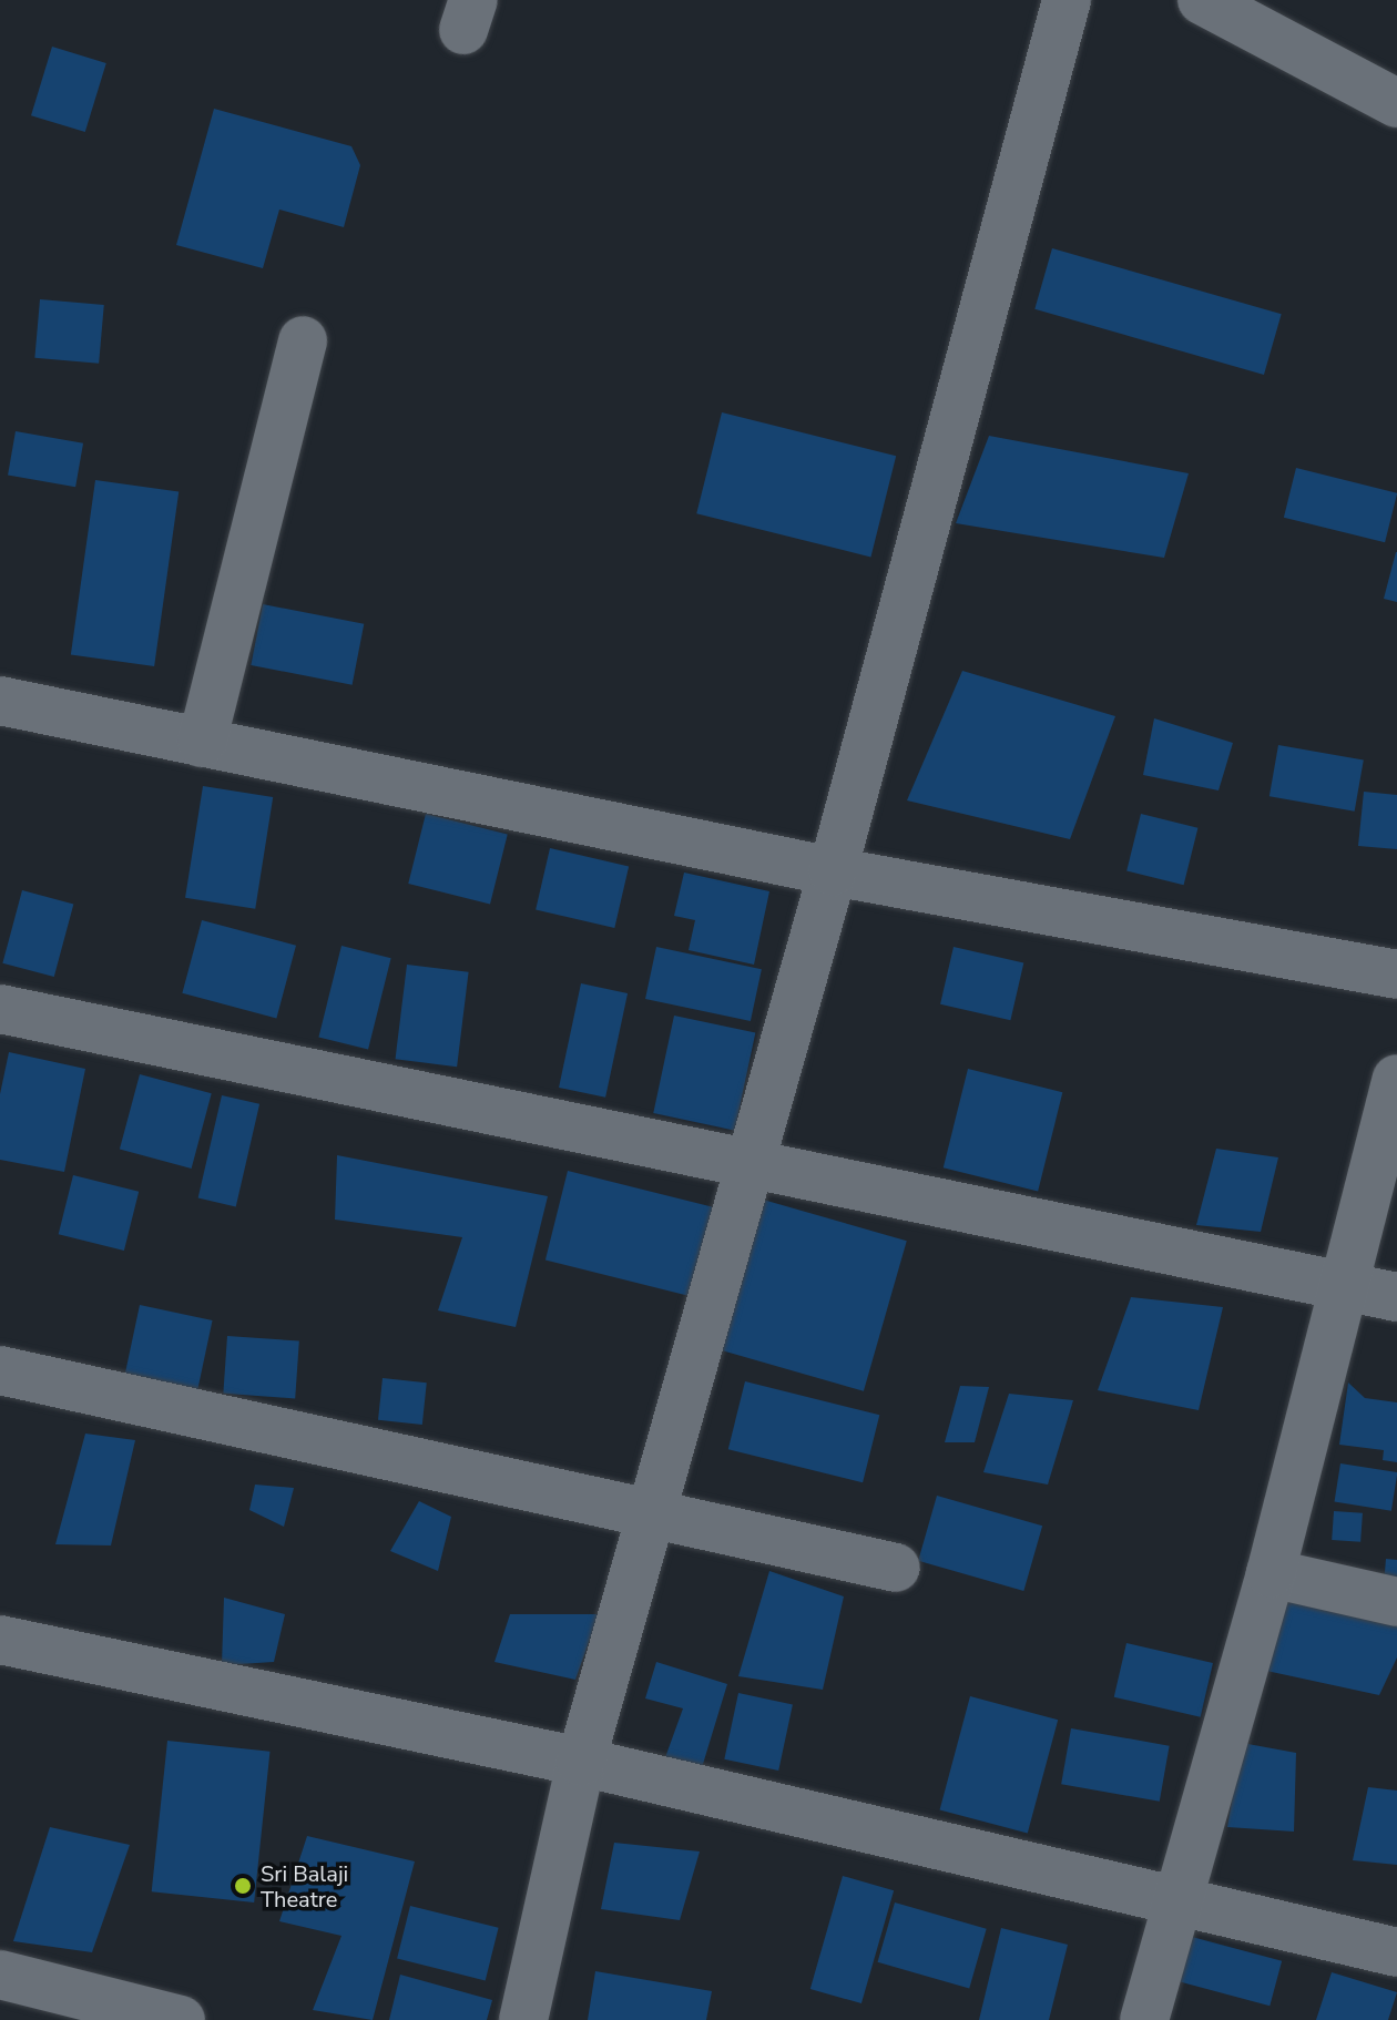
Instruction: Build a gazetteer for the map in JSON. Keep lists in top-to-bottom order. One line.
{"places":["Sri Balaji Theatre"]}
